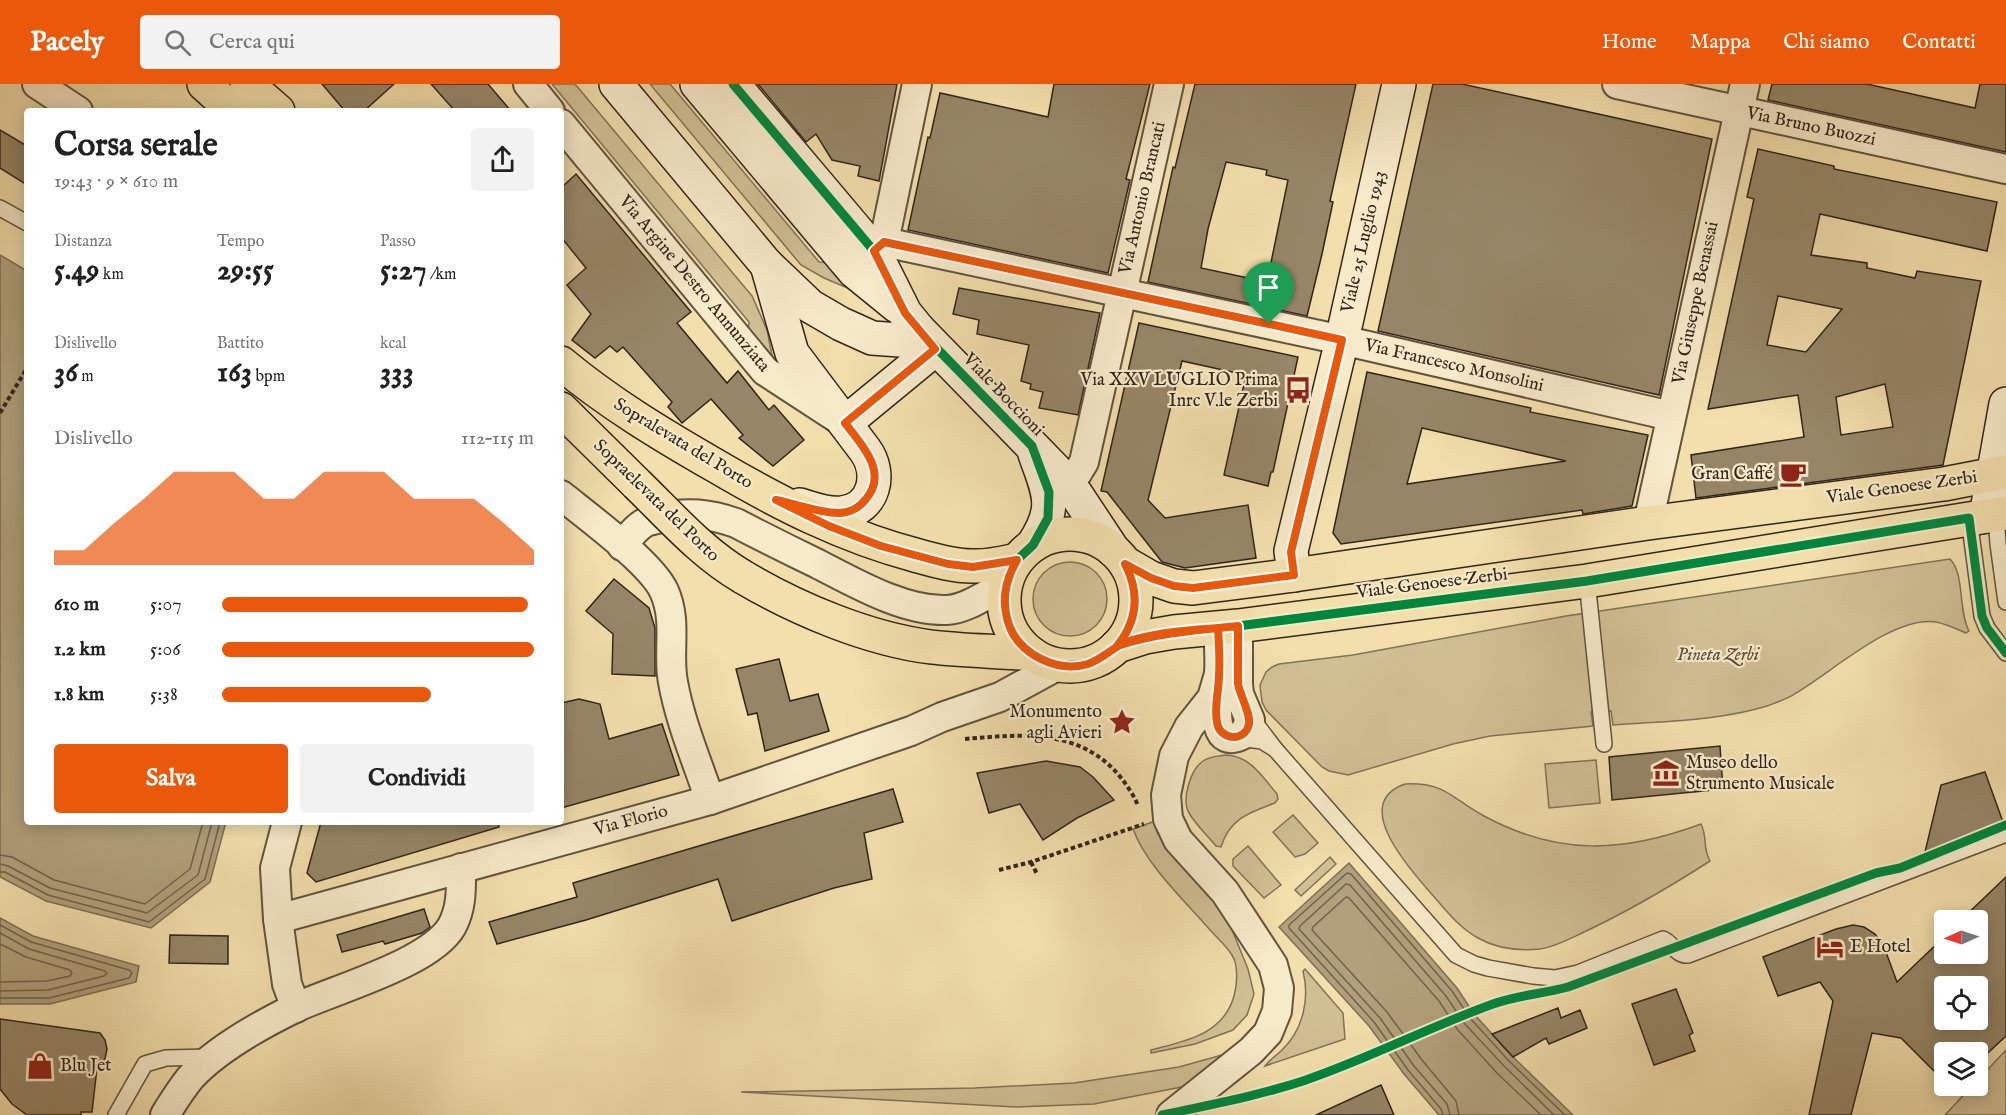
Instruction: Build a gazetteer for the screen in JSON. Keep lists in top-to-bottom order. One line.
{"streets":{"main road":["Sopralevata del Porto","Viale Genoese Zerbi","Sopraelevata del Porto"],"street":["Via Bruno Buozzi","Via Antonio Brancati","Viale 25 Luglio 1943","Via Argine Destro Annunziata","Via Giuseppe Benassai","Via Francesco Monsolini","Viale Boccioni","Via Florio"]},"crossings":[["Via Bruno Buozzi","Via Giuseppe Benassai"],["Via Antonio Brancati","Via Francesco Monsolini"],["Via Antonio Brancati","Viale Boccioni"],["Viale 25 Luglio 1943","Via Francesco Monsolini"],["Viale 25 Luglio 1943","Viale Genoese Zerbi"],["Via Argine Destro Annunziata","Viale Boccioni"],["Via Argine Destro Annunziata","Sopralevata del Porto"],["Via Giuseppe Benassai","Via Francesco Monsolini"],["Via Giuseppe Benassai","Viale Genoese Zerbi"],["Via Francesco Monsolini","Viale Boccioni"],["Viale Boccioni","Sopralevata del Porto"],["Viale Boccioni","Viale Genoese Zerbi"],["Viale Boccioni","Sopraelevata del Porto"],["Viale Boccioni","Via Florio"],["Sopralevata del Porto","Viale Genoese Zerbi"],["Sopralevata del Porto","Sopraelevata del Porto"],["Sopralevata del Porto","Via Florio"],["Viale Genoese Zerbi","Sopraelevata del Porto"],["Viale Genoese Zerbi","Via Florio"],["Sopraelevata del Porto","Via Florio"]],"parks":["Pineta Zerbi"],"places":{"bus stop":["Via XXV LUGLIO Prima Inrc V.le Zerbi"],"cafe":["Gran Caffé"],"place":["Monumento agli Avieri"],"museum":["Museo dello Strumento Musicale"],"hotel":["E Hotel"],"shop":["Blu Jet"]},"north":"left","page":{"header":"Pacely","search":"Cerca qui","nav":["Home","Mappa","Chi siamo","Contatti"],"heading":["Corsa serale","19:43 · 9 × 610 m"],"stats":[["Distanza","5.49 km"],["Tempo","29:55"],["Passo","5:27 /km"],["Dislivello","36 m"],["Battito","163 bpm"],["kcal","333"]],"chart":["Dislivello","112–115 m"],"list":[{"name":"610 m","note":"5:07"},{"name":"1.2 km","note":"5:06"},{"name":"1.8 km","note":"5:38"}],"buttons":["Salva","Condividi"]}}
